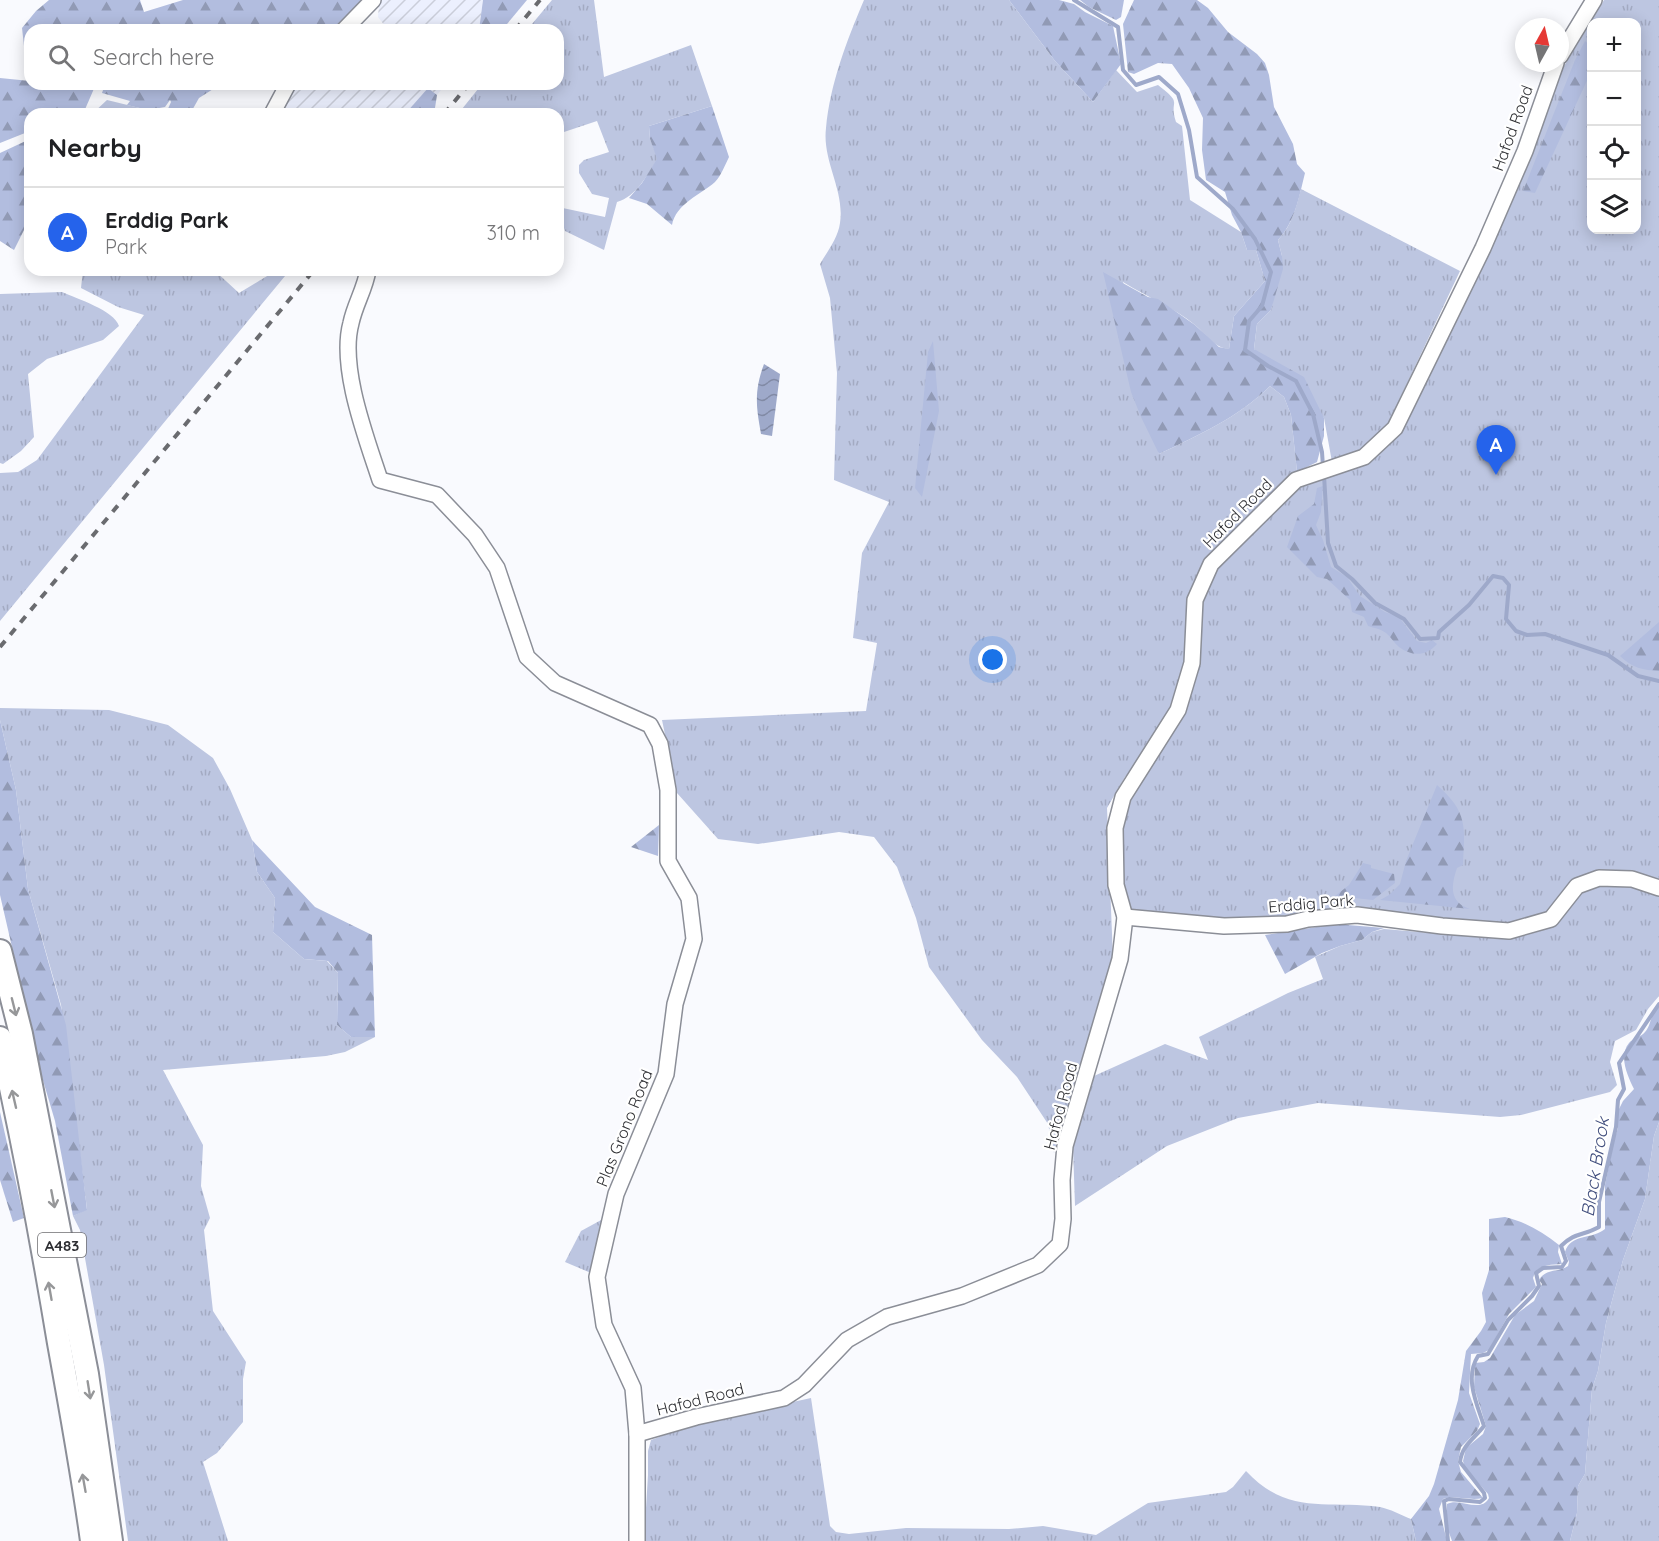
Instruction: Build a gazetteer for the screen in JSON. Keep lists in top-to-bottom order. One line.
{"streets":{"highway":["A483"],"street":["Hafod Road","Erddig Park","Plas Grono Road"]},"crossings":[["Hafod Road","Erddig Park"],["Hafod Road","Plas Grono Road"]],"water":["Black Brook"],"north":"top","page":{"map_buttons":["+","−"],"search":"Search here","heading":"Nearby","list":[{"mark":"A","name":"Erddig Park","note":"Park","value":"310 m"}],"pins":"A"}}
